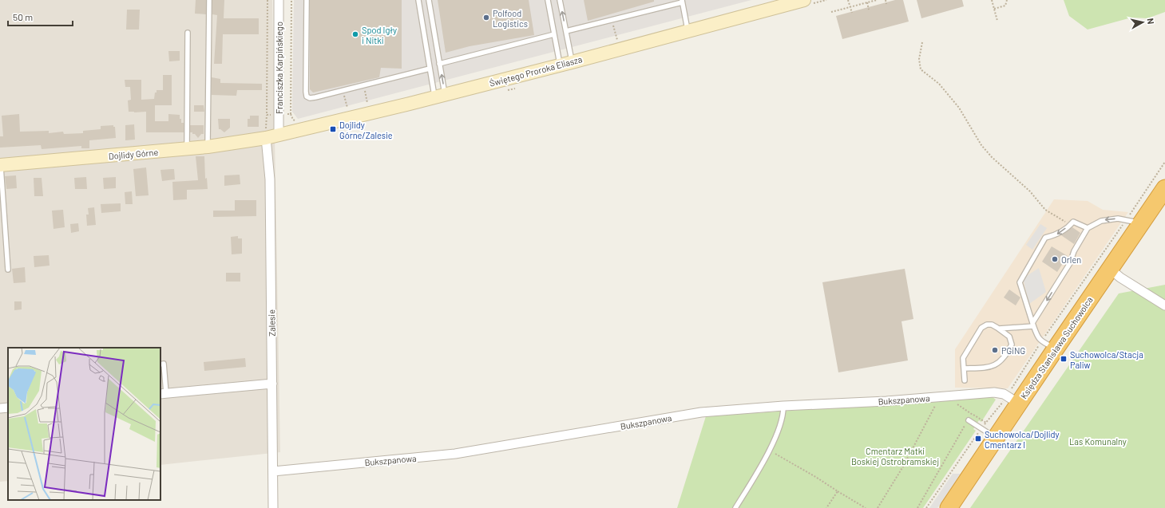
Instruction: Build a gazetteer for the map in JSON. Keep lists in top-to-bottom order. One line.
{"streets":{"highway":["Księdza Stanisława Suchowolca"],"street":["Franciszka Karpińskiego","Świętego Proroka Eliasza","Dojlidy Górne","Zalesie","Bukszpanowa"]},"crossings":[["Franciszka Karpińskiego","Świętego Proroka Eliasza"],["Świętego Proroka Eliasza","Dojlidy Górne"],["Świętego Proroka Eliasza","Zalesie"],["Dojlidy Górne","Zalesie"],["Zalesie","Bukszpanowa"],["Księdza Stanisława Suchowolca","Bukszpanowa"]],"parks":["Las Komunalny","Cmentarz Matki Boskiej Ostrobramskiej"],"places":{"other":["Polfood Logistics","Spod Igły i Nitki","Orlen","PGiNG"],"transit":["Dojlidy Górne/Zalesie","Suchowolca/Stacja Paliw","Suchowolca/Dojlidy Cmentarz I"]},"scale_bar":"50 m","north":"right"}
